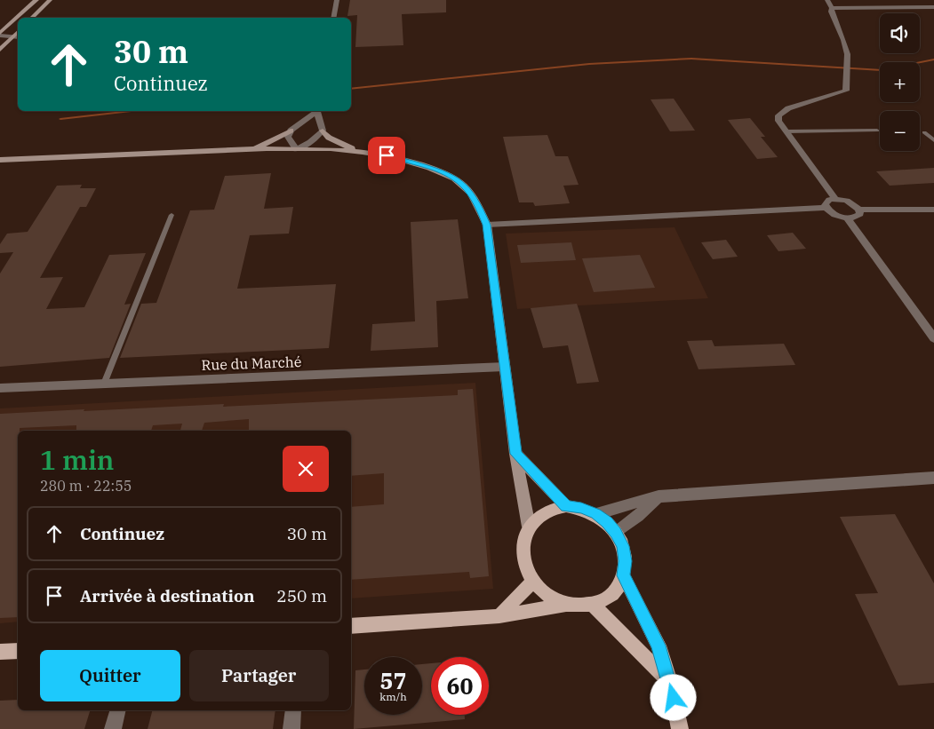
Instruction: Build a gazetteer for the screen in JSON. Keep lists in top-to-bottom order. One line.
{"streets":{"street":["Rue du Marché"]},"page":{"map_buttons":["+","−"],"turn":["30 m","Continuez"],"heading":["1 min","280 m · 22:55"],"list":[{"name":"Continuez","value":"30 m"},{"name":"Arrivée à destination","value":"250 m"}],"buttons":["Quitter","Partager"],"speed":"57 km/h","limit":"60"}}
